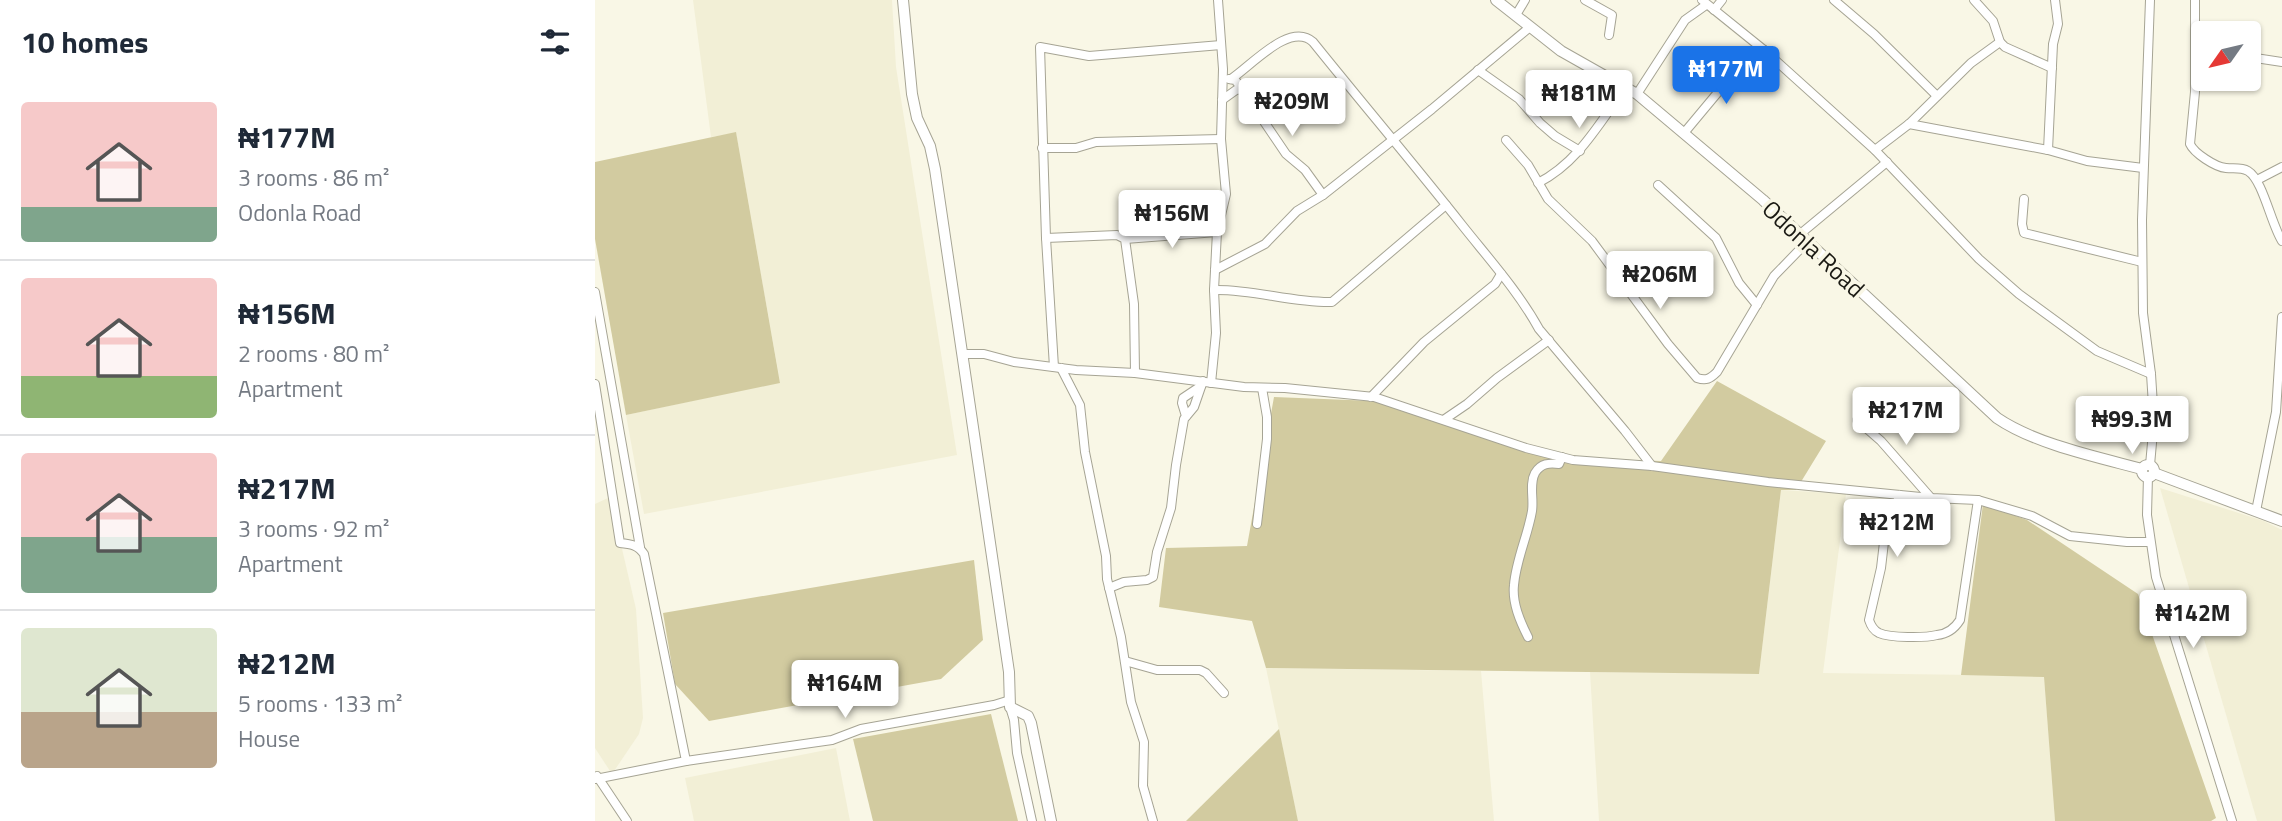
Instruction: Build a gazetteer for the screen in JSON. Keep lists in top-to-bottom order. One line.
{"streets":{"street":["Odonla Road"]},"north":"bottom left","page":{"heading":"10 homes","price":["₦177M","₦181M","₦209M","₦156M","₦206M","₦217M","₦99.3M","₦212M","₦142M","₦164M"],"list":[{"name":"₦177M","note":"3 rooms · 86 m² · Odonla Road"},{"name":"₦156M","note":"2 rooms · 80 m² · Apartment"},{"name":"₦217M","note":"3 rooms · 92 m² · Apartment"},{"name":"₦212M","note":"5 rooms · 133 m² · House"}]}}
